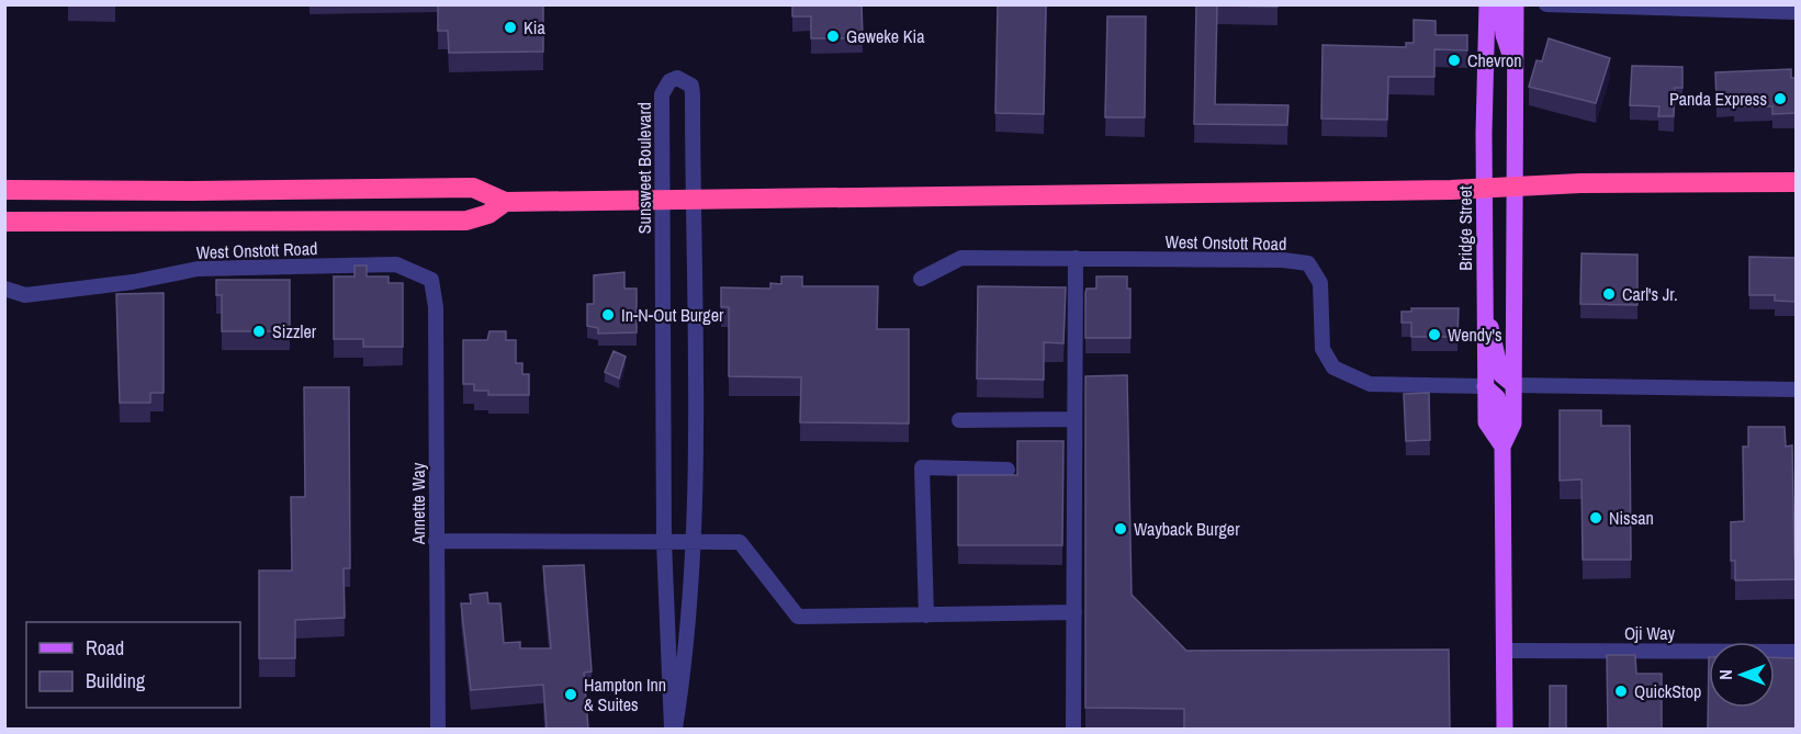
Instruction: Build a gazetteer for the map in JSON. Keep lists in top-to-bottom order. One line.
{"streets":{"main road":["Bridge Street"],"street":["Sunsweet Boulevard","West Onstott Road","Annette Way","Oji Way"]},"crossings":[["Bridge Street","West Onstott Road"],["West Onstott Road","Annette Way"]],"places":["Kia","Geweke Kia","Chevron","Panda Express","Carl's Jr.","In-N-Out Burger","Sizzler","Wendy's","Nissan","Wayback Burger","QuickStop","Hampton Inn & Suites"],"legend":["Road","Building"],"north":"left"}
